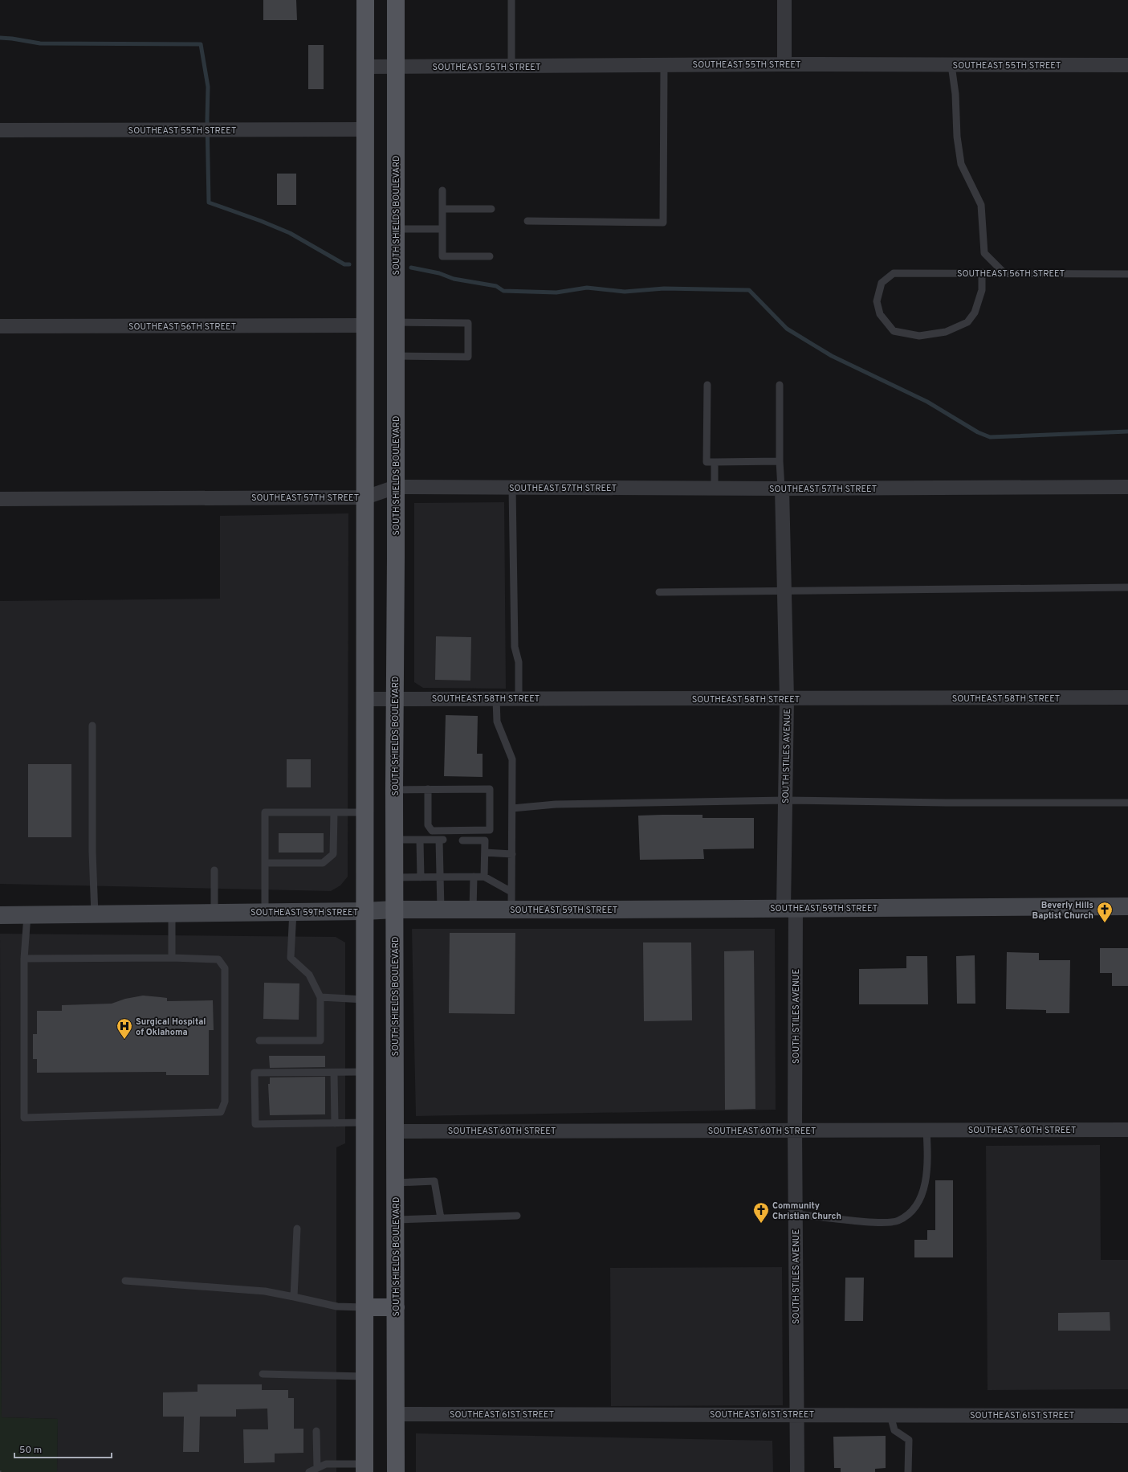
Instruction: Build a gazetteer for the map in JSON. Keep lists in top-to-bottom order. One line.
{"streets":{"main road":["SOUTH SHIELDS BOULEVARD","SOUTHEAST 59TH STREET"],"street":["SOUTHEAST 55TH STREET","SOUTHEAST 56TH STREET","SOUTHEAST 57TH STREET","SOUTHEAST 58TH STREET","SOUTH STILES AVENUE","SOUTHEAST 60TH STREET","SOUTHEAST 61ST STREET"]},"crossings":[["SOUTHEAST 55TH STREET","SOUTH SHIELDS BOULEVARD"],["SOUTH SHIELDS BOULEVARD","SOUTHEAST 57TH STREET"],["SOUTH SHIELDS BOULEVARD","SOUTHEAST 58TH STREET"],["SOUTH SHIELDS BOULEVARD","SOUTHEAST 59TH STREET"],["SOUTH SHIELDS BOULEVARD","SOUTHEAST 60TH STREET"],["SOUTH SHIELDS BOULEVARD","SOUTHEAST 61ST STREET"],["SOUTHEAST 57TH STREET","SOUTH STILES AVENUE"],["SOUTHEAST 58TH STREET","SOUTH STILES AVENUE"],["SOUTH STILES AVENUE","SOUTHEAST 59TH STREET"],["SOUTH STILES AVENUE","SOUTHEAST 60TH STREET"],["SOUTH STILES AVENUE","SOUTHEAST 61ST STREET"]],"places":{"church":["Beverly Hills Baptist Church","Community Christian Church"],"hospital":["Surgical Hospital of Oklahoma"]},"scale_bar":"50 m"}
